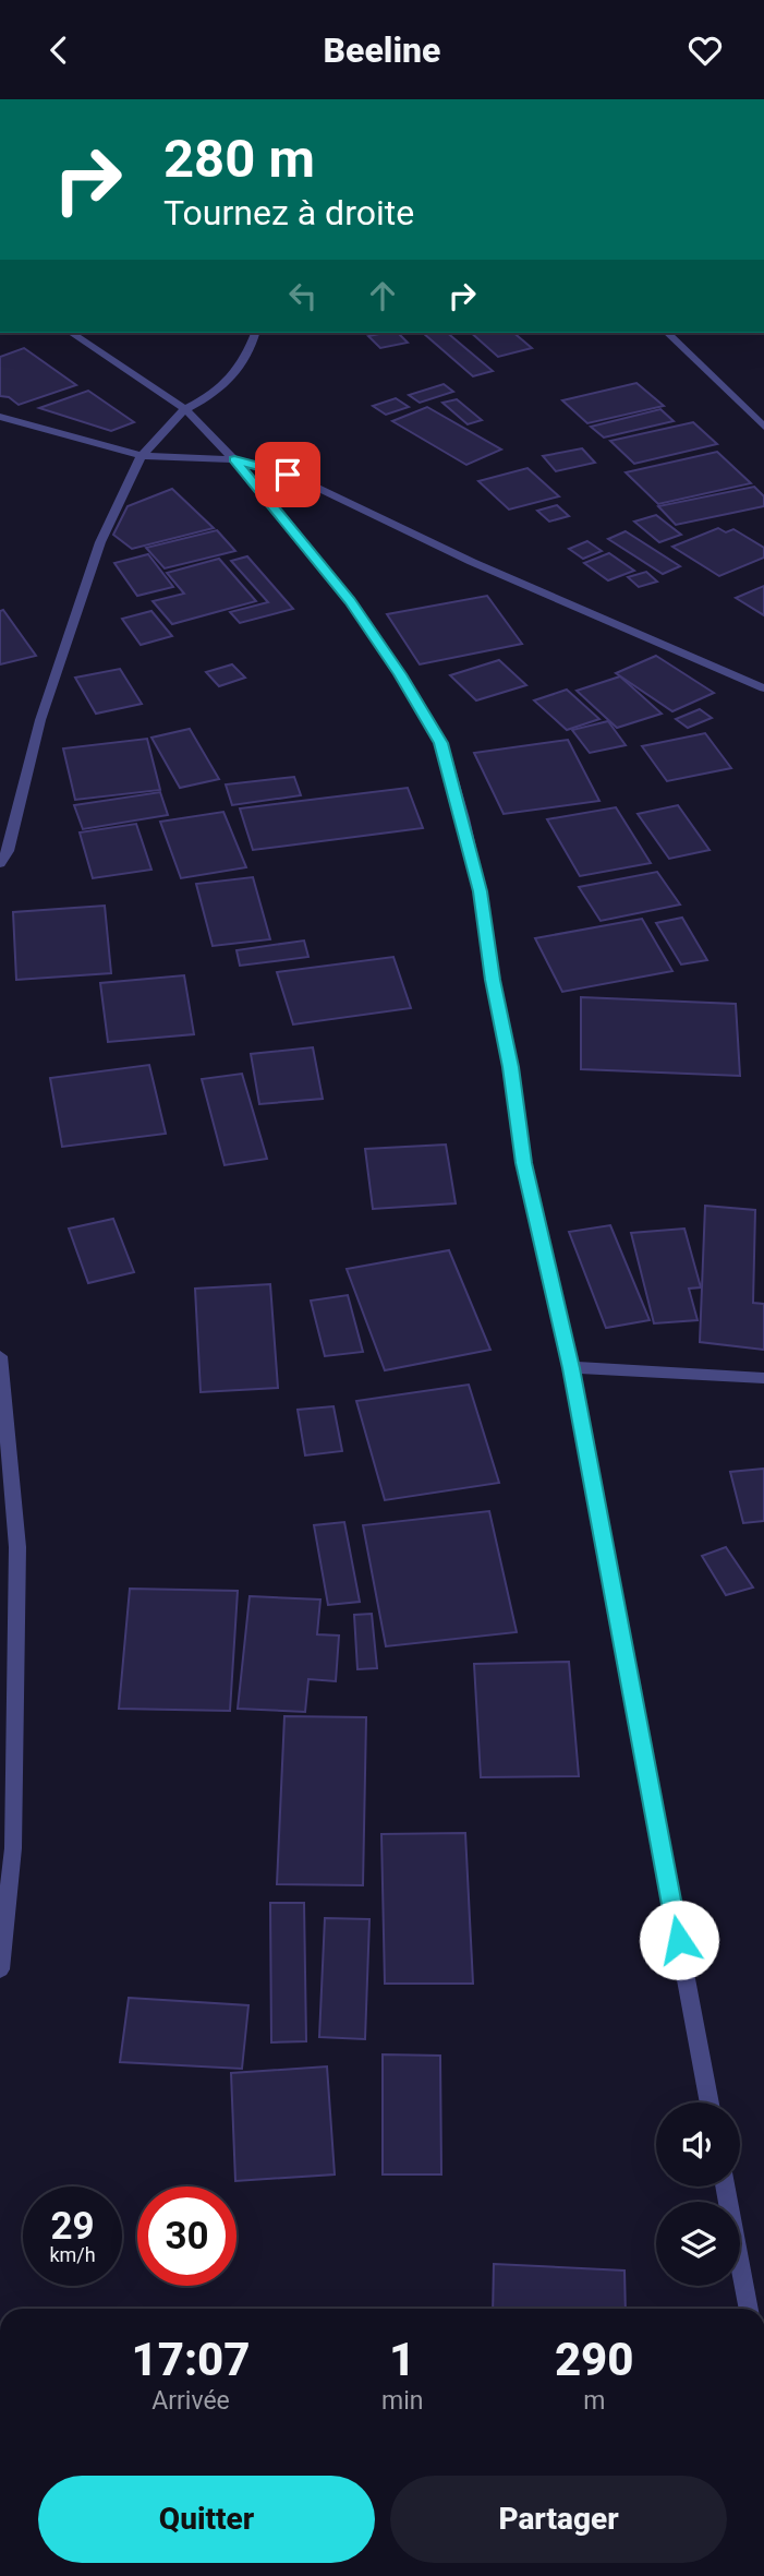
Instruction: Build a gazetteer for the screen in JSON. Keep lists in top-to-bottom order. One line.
{"page":{"header":"Beeline","turn":["280 m","Tournez à droite"],"speed":"29 km/h","limit":"30","eta":["17:07","Arrivée","1","min","290","m"],"buttons":["Quitter","Partager"]}}
